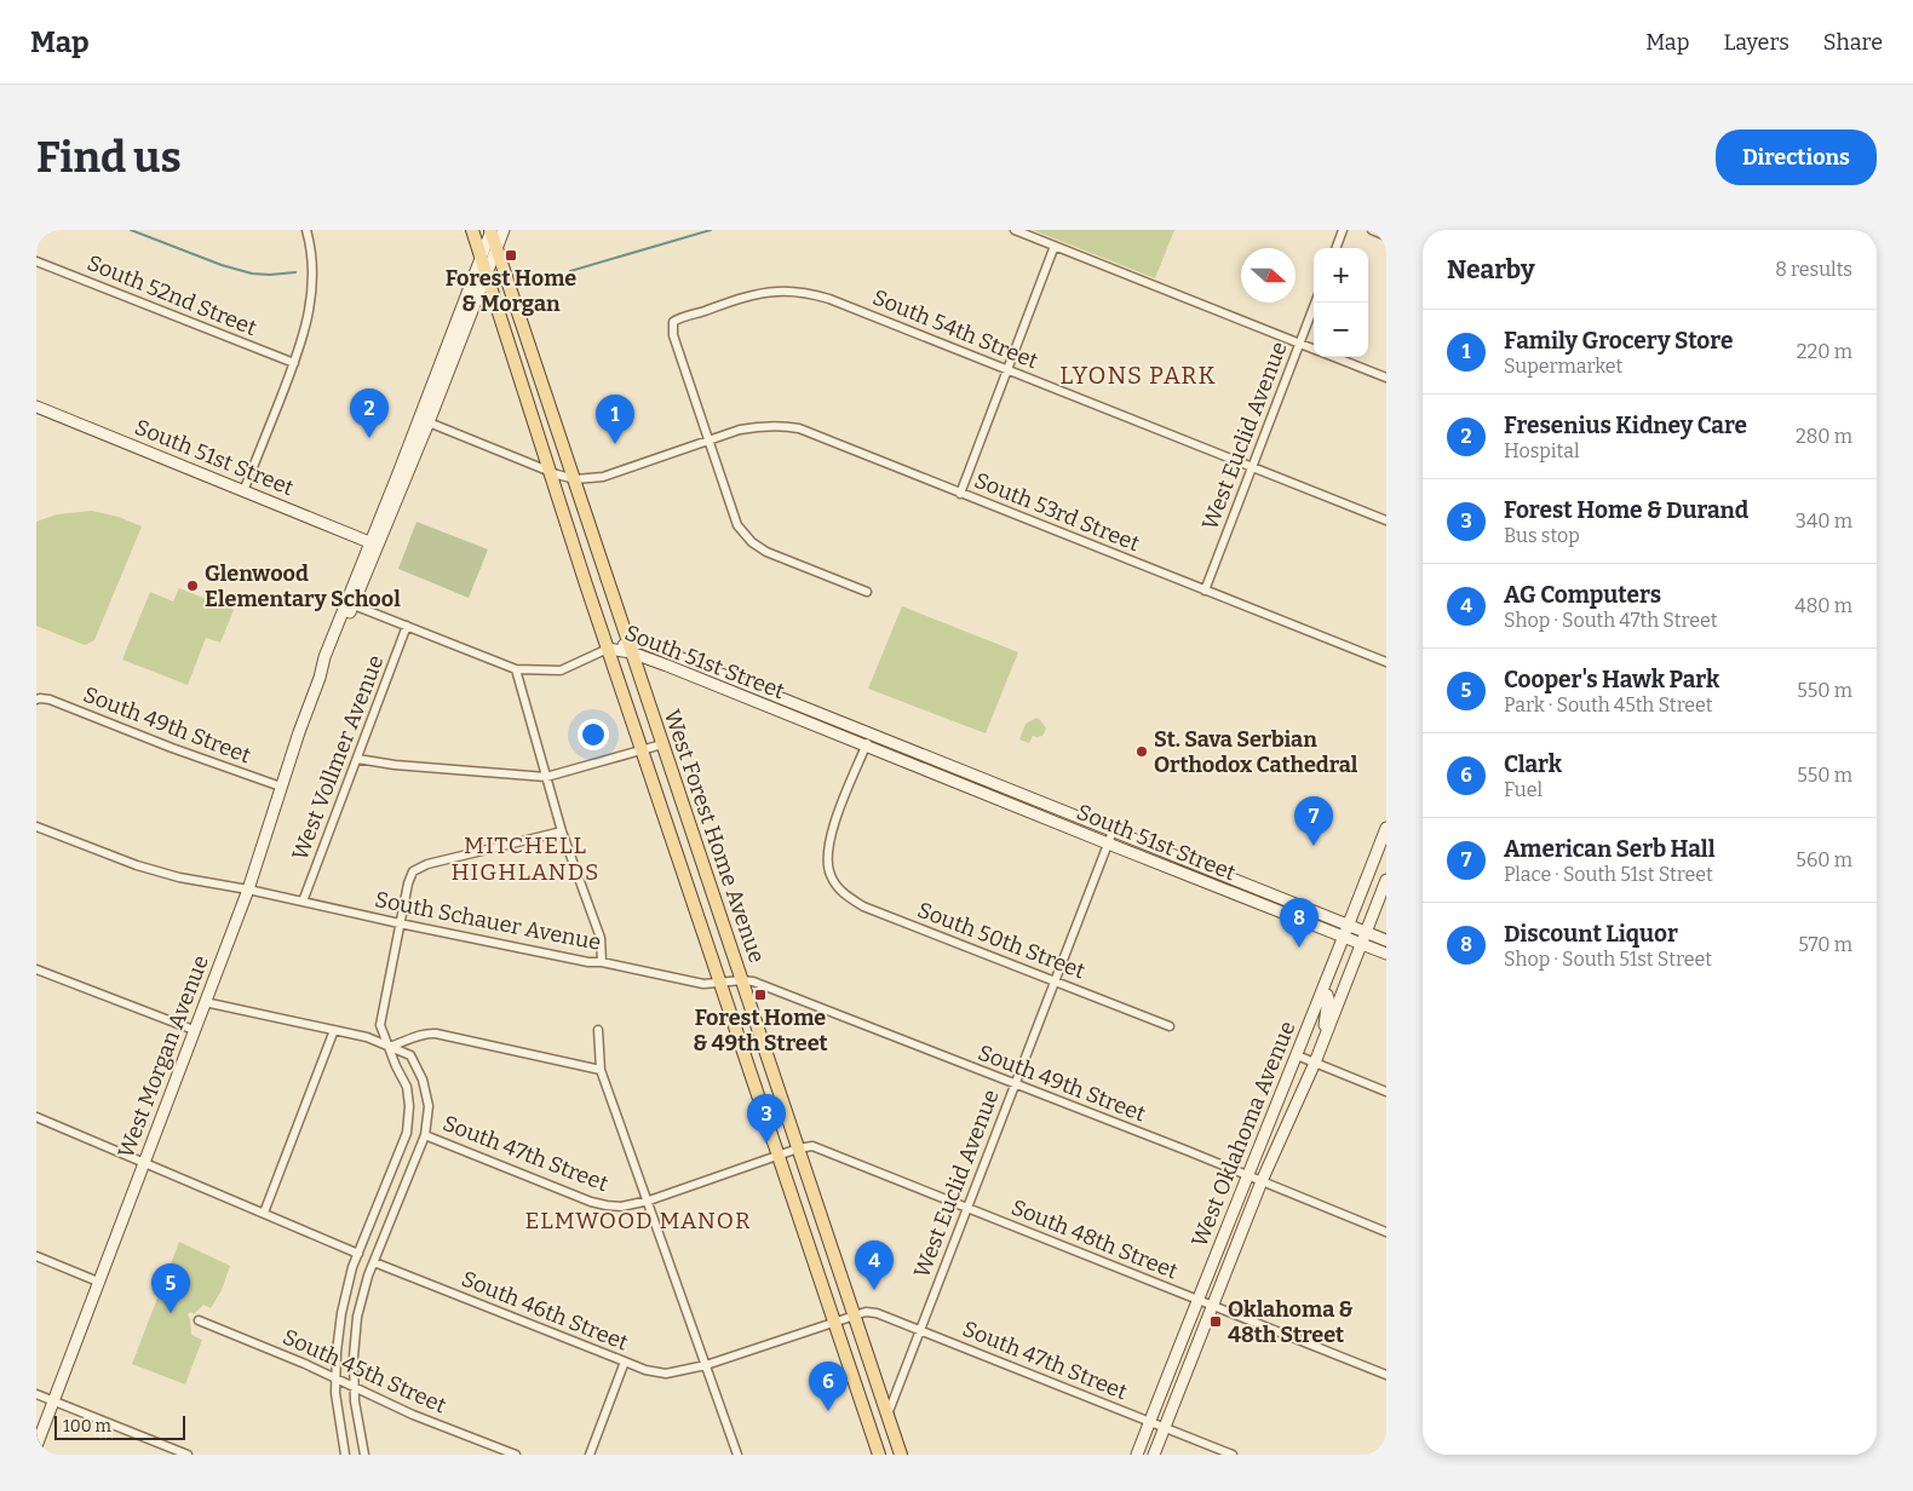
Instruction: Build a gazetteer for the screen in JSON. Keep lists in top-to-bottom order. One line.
{"streets":{"main road":["West Forest Home Avenue"],"street":["South 52nd Street","South 54th Street","West Euclid Avenue","South 51st Street","South 53rd Street","South 49th Street","West Vollmer Avenue","South Schauer Avenue","South 50th Street","West Morgan Avenue","West Oklahoma Avenue","South 47th Street","South 48th Street","South 46th Street","South 45th Street"]},"crossings":[["South 54th Street","West Euclid Avenue"],["South 54th Street","South 53rd Street"],["West Euclid Avenue","South 51st Street"],["West Euclid Avenue","South 53rd Street"],["West Euclid Avenue","South 49th Street"],["West Euclid Avenue","West Forest Home Avenue"],["West Euclid Avenue","South 50th Street"],["West Euclid Avenue","South 47th Street"],["West Euclid Avenue","South 48th Street"],["South 51st Street","West Forest Home Avenue"],["South 51st Street","South 50th Street"],["South 51st Street","West Morgan Avenue"],["South 51st Street","West Oklahoma Avenue"],["South 53rd Street","West Forest Home Avenue"],["South 49th Street","West Forest Home Avenue"],["South 49th Street","South Schauer Avenue"],["South 49th Street","West Morgan Avenue"],["South 49th Street","West Oklahoma Avenue"],["West Vollmer Avenue","South Schauer Avenue"],["West Forest Home Avenue","South Schauer Avenue"],["West Forest Home Avenue","West Morgan Avenue"],["West Forest Home Avenue","South 47th Street"],["West Forest Home Avenue","South 48th Street"],["West Forest Home Avenue","South 46th Street"],["South Schauer Avenue","West Morgan Avenue"],["West Oklahoma Avenue","South 47th Street"],["West Oklahoma Avenue","South 48th Street"],["South 47th Street","South 48th Street"],["South 47th Street","South 46th Street"]],"districts":["LYONS PARK","MITCHELL HIGHLANDS","ELMWOOD MANOR"],"places":{"transit":["Forest Home & Morgan","Forest Home & 49th Street","Oklahoma & 48th Street"],"other":["Glenwood Elementary School","St. Sava Serbian Orthodox Cathedral"]},"scale_bar":"100 m","north":"right","page":{"header":"Map","nav":["Map","Layers","Share"],"buttons":"Directions","title":"Find us","heading":["Nearby","8 results"],"map_buttons":["+","−"],"list":[{"mark":"1","name":"Family Grocery Store","note":"Supermarket","value":"220 m"},{"mark":"2","name":"Fresenius Kidney Care","note":"Hospital","value":"280 m"},{"mark":"3","name":"Forest Home & Durand","note":"Bus stop","value":"340 m"},{"mark":"4","name":"AG Computers","note":"Shop · South 47th Street","value":"480 m"},{"mark":"5","name":"Cooper's Hawk Park","note":"Park · South 45th Street","value":"550 m"},{"mark":"6","name":"Clark","note":"Fuel","value":"550 m"},{"mark":"7","name":"American Serb Hall","note":"Place · South 51st Street","value":"560 m"},{"mark":"8","name":"Discount Liquor","note":"Shop · South 51st Street","value":"570 m"}],"pins":["2","1","7","8","3","4","5","6"],"scale":"100 m"}}
